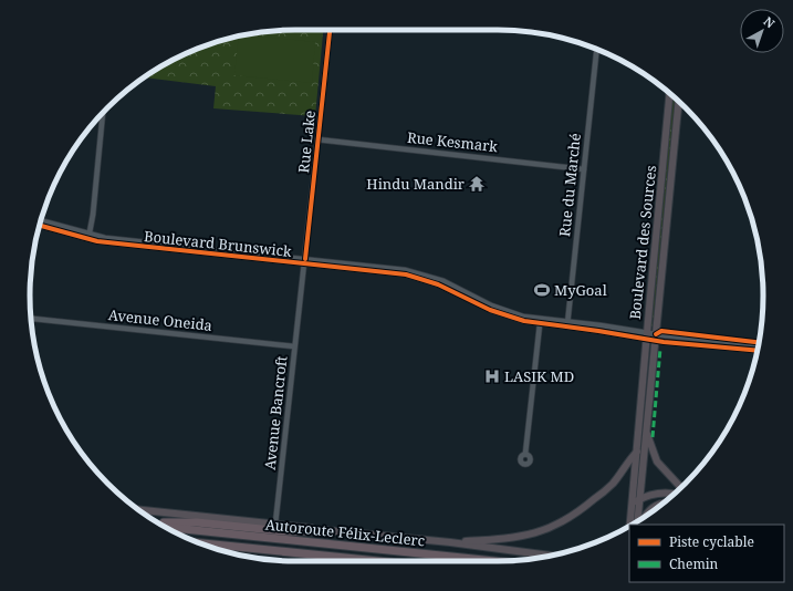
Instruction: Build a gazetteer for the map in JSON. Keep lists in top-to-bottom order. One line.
{"streets":{"highway":["Autoroute Félix-Leclerc"],"main road":["Boulevard des Sources"],"street":["Rue Lake","Rue Kesmark","Rue du Marché","Boulevard Brunswick","Avenue Oneida","Avenue Bancroft"]},"crossings":[["Rue Lake","Rue Kesmark"],["Rue Lake","Boulevard Brunswick"],["Rue Lake","Avenue Bancroft"],["Rue Kesmark","Rue du Marché"],["Rue du Marché","Boulevard Brunswick"],["Boulevard des Sources","Boulevard Brunswick"],["Avenue Oneida","Avenue Bancroft"]],"places":{"temple":["Hindu Mandir"],"sports":["MyGoal"],"hospital":["LASIK MD"]},"legend":["Piste cyclable","Chemin"],"north":"top right"}
